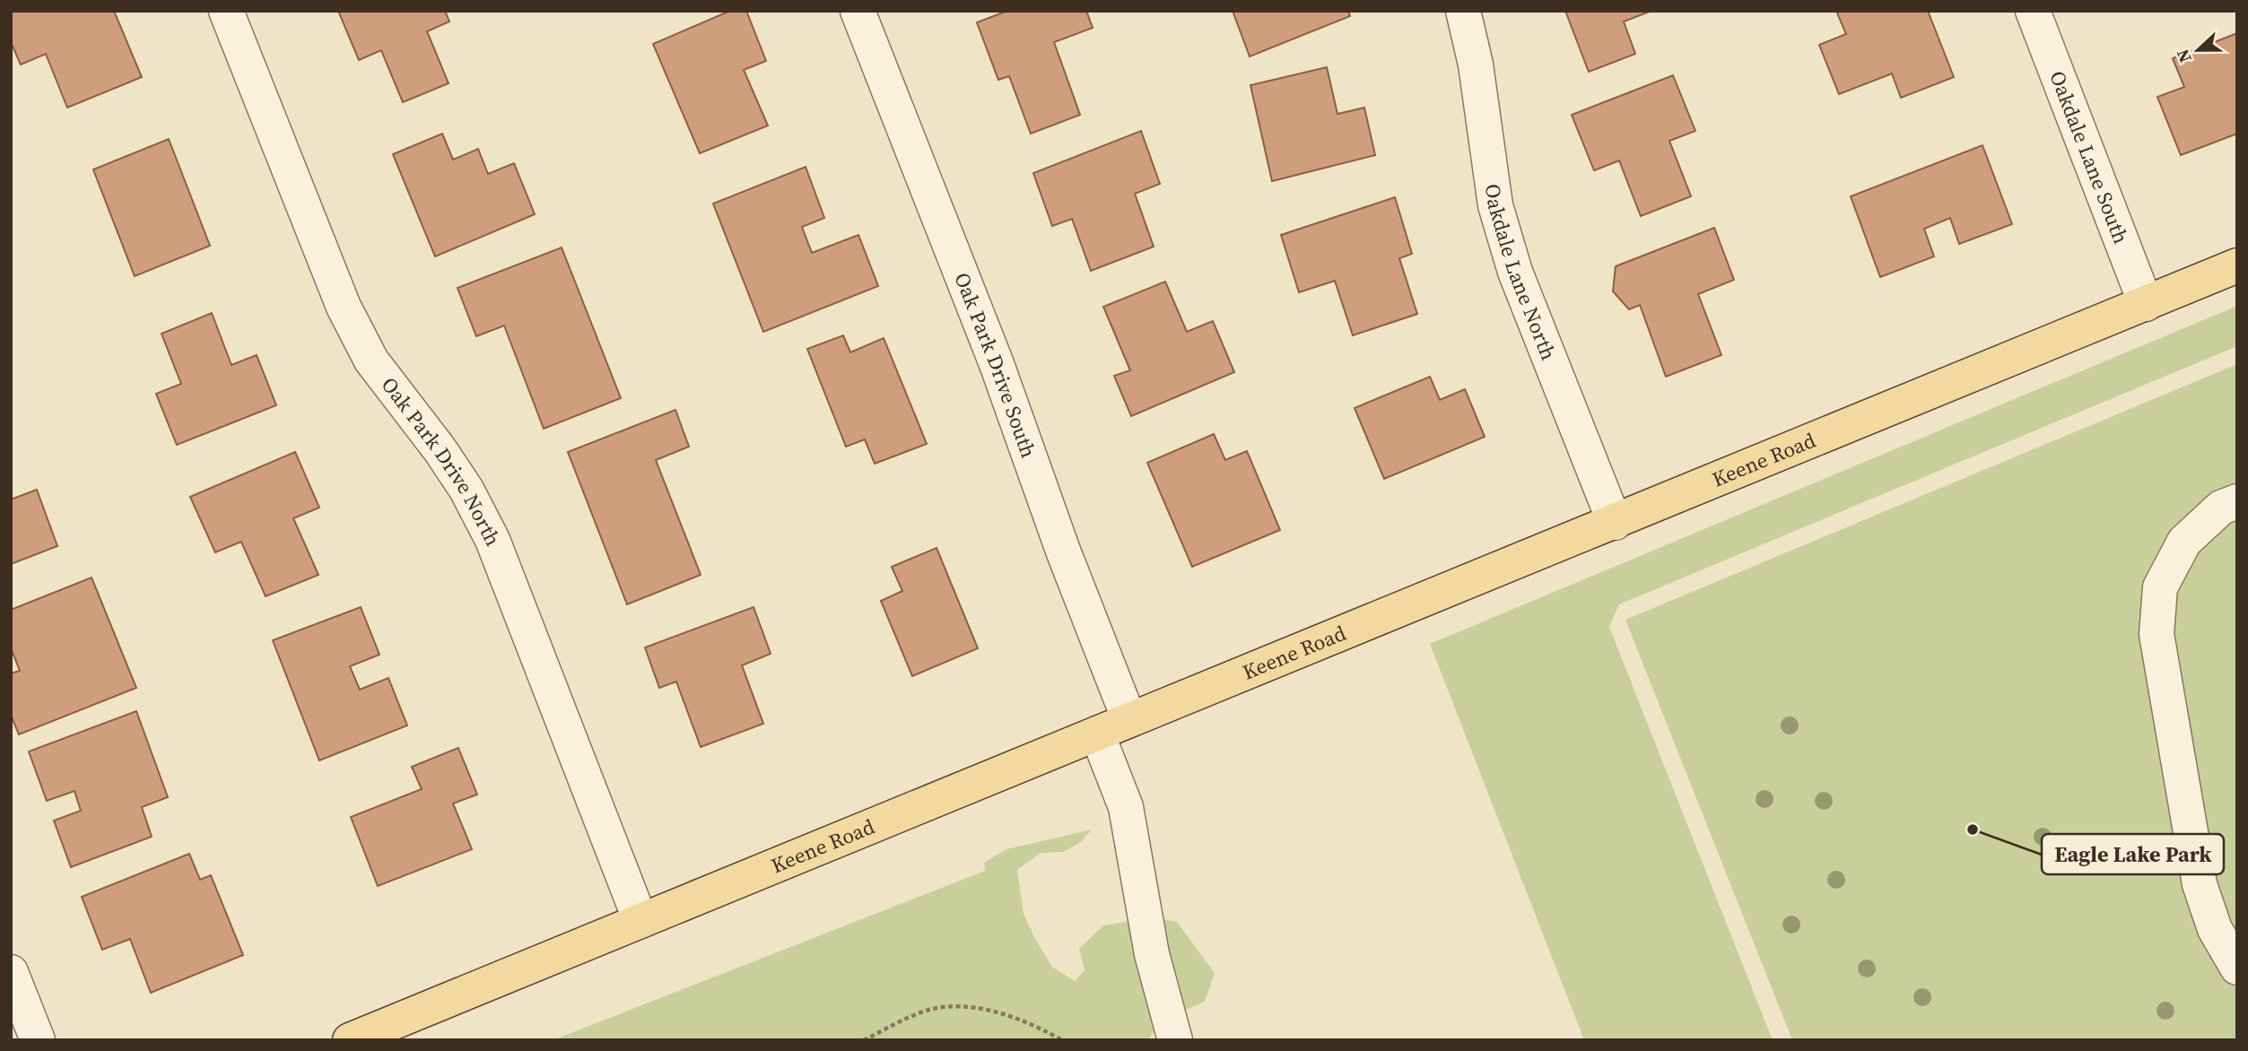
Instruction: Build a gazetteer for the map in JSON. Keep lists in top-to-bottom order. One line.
{"streets":{"main road":["Keene Road"],"street":["Oakdale Lane South","Oakdale Lane North","Oak Park Drive South","Oak Park Drive North"]},"crossings":[["Oakdale Lane South","Keene Road"],["Oakdale Lane North","Keene Road"],["Oak Park Drive South","Keene Road"],["Keene Road","Oak Park Drive North"]],"places":["Eagle Lake Park"],"north":"left"}
